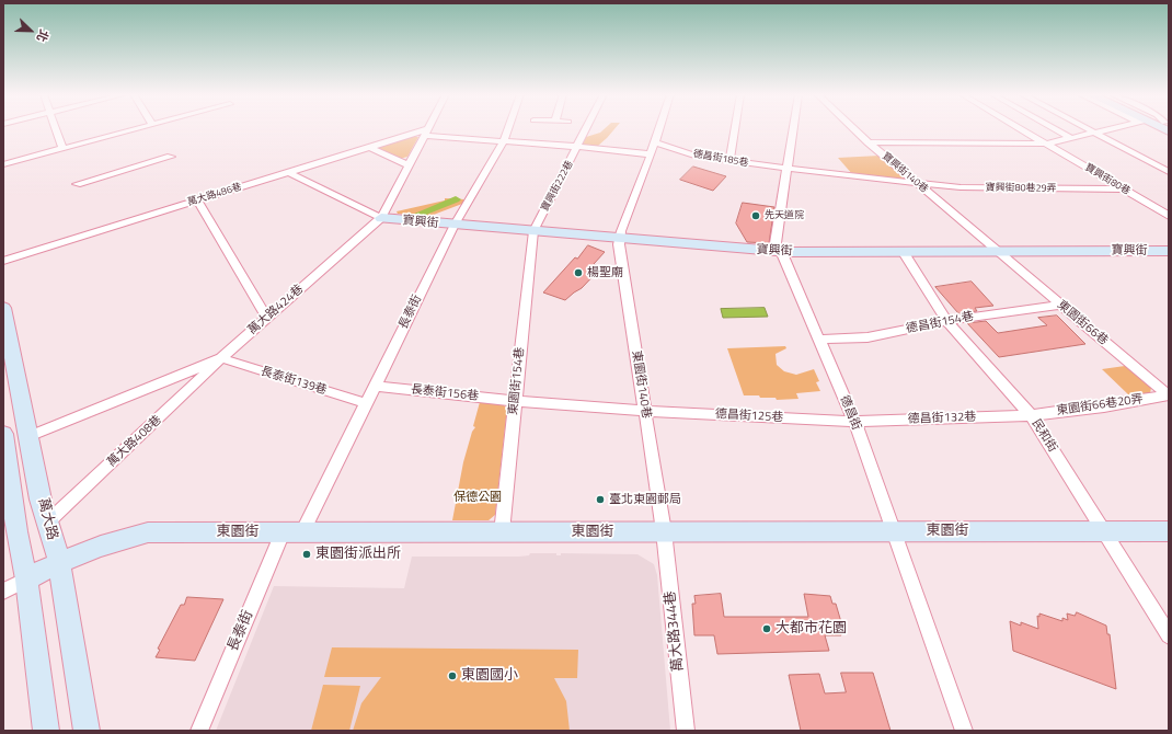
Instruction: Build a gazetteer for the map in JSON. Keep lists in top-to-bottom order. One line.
{"streets":{"street":["德昌街185巷","寶興街140巷","寶興街80巷","寶興街222巷","寶興街80巷29弄","萬大路486巷","寶興街","萬大路424巷","長泰街","德昌街154巷","東園街66巷","長泰街139巷","東園街154巷","東園街140巷","長泰街156巷","東園街66巷20弄","德昌街","德昌街125巷","德昌街132巷","民和街","萬大路408巷","萬大路","東園街","萬大路344巷"]},"crossings":[["德昌街185巷","寶興街140巷"],["德昌街185巷","寶興街80巷29弄"],["德昌街185巷","德昌街"],["寶興街140巷","寶興街80巷29弄"],["寶興街140巷","寶興街"],["寶興街140巷","東園街66巷"],["寶興街80巷","寶興街80巷29弄"],["寶興街222巷","寶興街"],["寶興街222巷","東園街154巷"],["萬大路486巷","萬大路424巷"],["寶興街","萬大路424巷"],["寶興街","長泰街"],["寶興街","東園街66巷"],["寶興街","東園街154巷"],["寶興街","東園街140巷"],["寶興街","德昌街"],["寶興街","民和街"],["萬大路424巷","長泰街139巷"],["萬大路424巷","萬大路408巷"],["萬大路424巷","萬大路"],["長泰街","長泰街139巷"],["長泰街","長泰街156巷"],["長泰街","東園街"],["德昌街154巷","東園街66巷"],["德昌街154巷","德昌街"],["德昌街154巷","民和街"],["東園街66巷","東園街66巷20弄"],["長泰街139巷","萬大路408巷"],["東園街154巷","長泰街156巷"],["東園街154巷","東園街"],["東園街140巷","長泰街156巷"],["東園街140巷","德昌街125巷"],["東園街140巷","東園街"],["東園街140巷","萬大路344巷"],["長泰街156巷","德昌街125巷"],["東園街66巷20弄","德昌街132巷"],["東園街66巷20弄","民和街"],["德昌街","德昌街125巷"],["德昌街","德昌街132巷"],["德昌街","東園街"],["德昌街125巷","德昌街132巷"],["德昌街132巷","民和街"],["民和街","東園街"],["萬大路408巷","萬大路"],["萬大路","東園街"],["東園街","萬大路344巷"]],"parks":["保德公園"],"places":["先天道院","楊聖廟","臺北東園郵局","東園街派出所","大都市花園","東園國小"],"north":"bottom right"}
